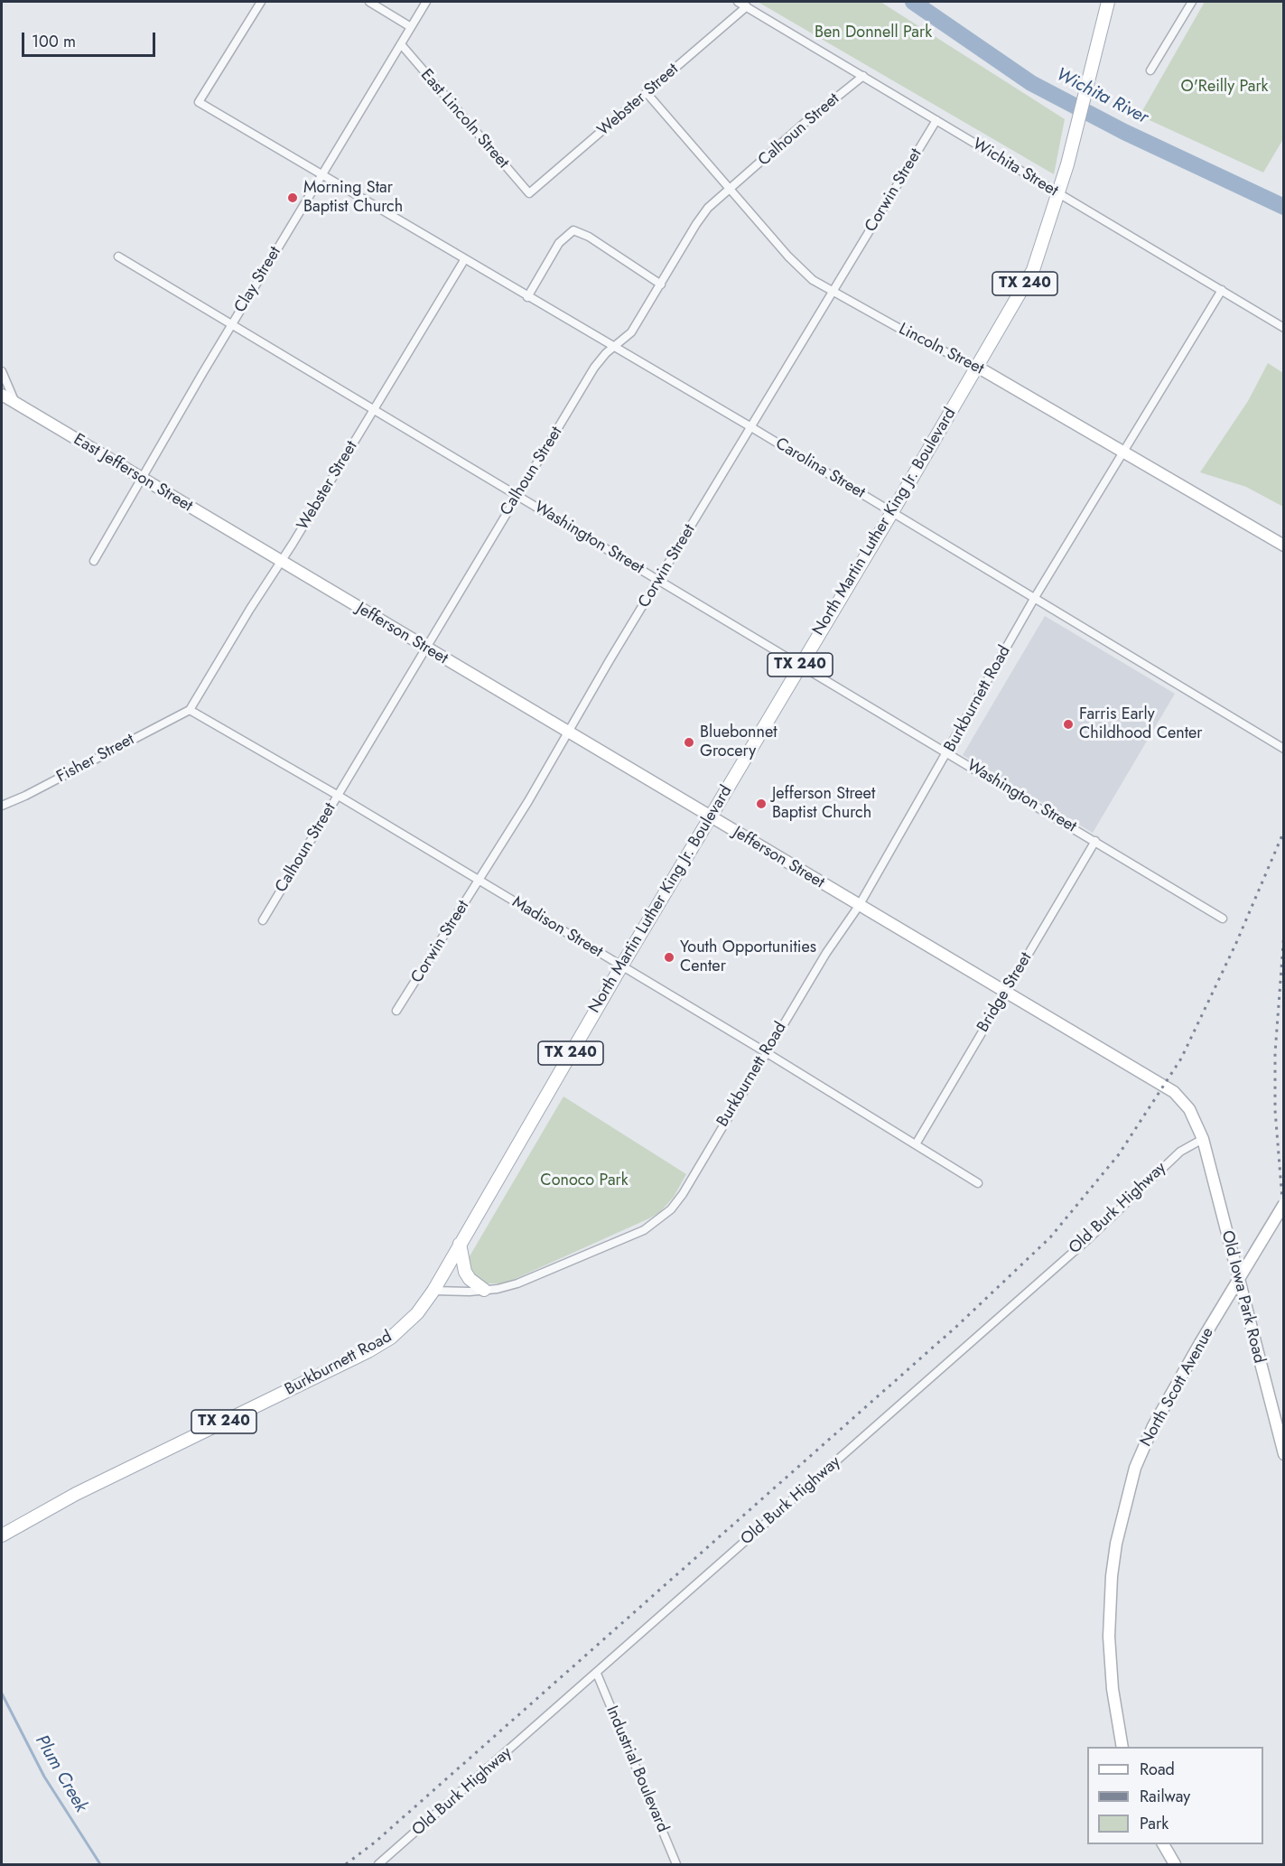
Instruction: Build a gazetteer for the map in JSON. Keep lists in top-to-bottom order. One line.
{"streets":{"main road":["TX 240","North Martin Luther King Jr. Boulevard","Burkburnett Road"],"street":["Webster Street","East Lincoln Street","Calhoun Street","Wichita Street","Corwin Street","Clay Street","Lincoln Street","Carolina Street","East Jefferson Street","Washington Street","Jefferson Street","Fisher Street","Madison Street","Bridge Street","Old Burk Highway","Old Iowa Park Road","North Scott Avenue","Industrial Boulevard"]},"crossings":[["Webster Street","East Lincoln Street"],["Webster Street","Wichita Street"],["Webster Street","Lincoln Street"],["Webster Street","Carolina Street"],["Webster Street","East Jefferson Street"],["Webster Street","Washington Street"],["Webster Street","Jefferson Street"],["Webster Street","Fisher Street"],["Webster Street","Madison Street"],["East Lincoln Street","Clay Street"],["Calhoun Street","Wichita Street"],["Calhoun Street","Lincoln Street"],["Calhoun Street","Carolina Street"],["Calhoun Street","Washington Street"],["Calhoun Street","Jefferson Street"],["Calhoun Street","Madison Street"],["Wichita Street","Corwin Street"],["Wichita Street","North Martin Luther King Jr. Boulevard"],["Wichita Street","Burkburnett Road"],["Corwin Street","Lincoln Street"],["Corwin Street","Carolina Street"],["Corwin Street","Washington Street"],["Corwin Street","Jefferson Street"],["Corwin Street","Madison Street"],["Clay Street","Carolina Street"],["Clay Street","East Jefferson Street"],["Clay Street","Washington Street"],["Lincoln Street","North Martin Luther King Jr. Boulevard"],["Lincoln Street","Burkburnett Road"],["Carolina Street","North Martin Luther King Jr. Boulevard"],["Carolina Street","Burkburnett Road"],["East Jefferson Street","Jefferson Street"],["North Martin Luther King Jr. Boulevard","Washington Street"],["North Martin Luther King Jr. Boulevard","Jefferson Street"],["North Martin Luther King Jr. Boulevard","Burkburnett Road"],["North Martin Luther King Jr. Boulevard","Madison Street"],["Washington Street","Burkburnett Road"],["Washington Street","Bridge Street"],["Jefferson Street","Burkburnett Road"],["Jefferson Street","Bridge Street"],["Jefferson Street","Old Burk Highway"],["Jefferson Street","Old Iowa Park Road"],["Burkburnett Road","Madison Street"],["Fisher Street","Madison Street"],["Madison Street","Bridge Street"],["Old Burk Highway","Old Iowa Park Road"],["Old Burk Highway","Industrial Boulevard"]],"water":["Wichita River","Plum Creek"],"parks":["Ben Donnell Park","O'Reilly Park","Conoco Park"],"places":["Morning Star Baptist Church","Farris Early Childhood Center","Bluebonnet Grocery","Jefferson Street Baptist Church","Youth Opportunities Center"],"legend":["Road","Railway","Park"],"scale_bar":"100 m"}
